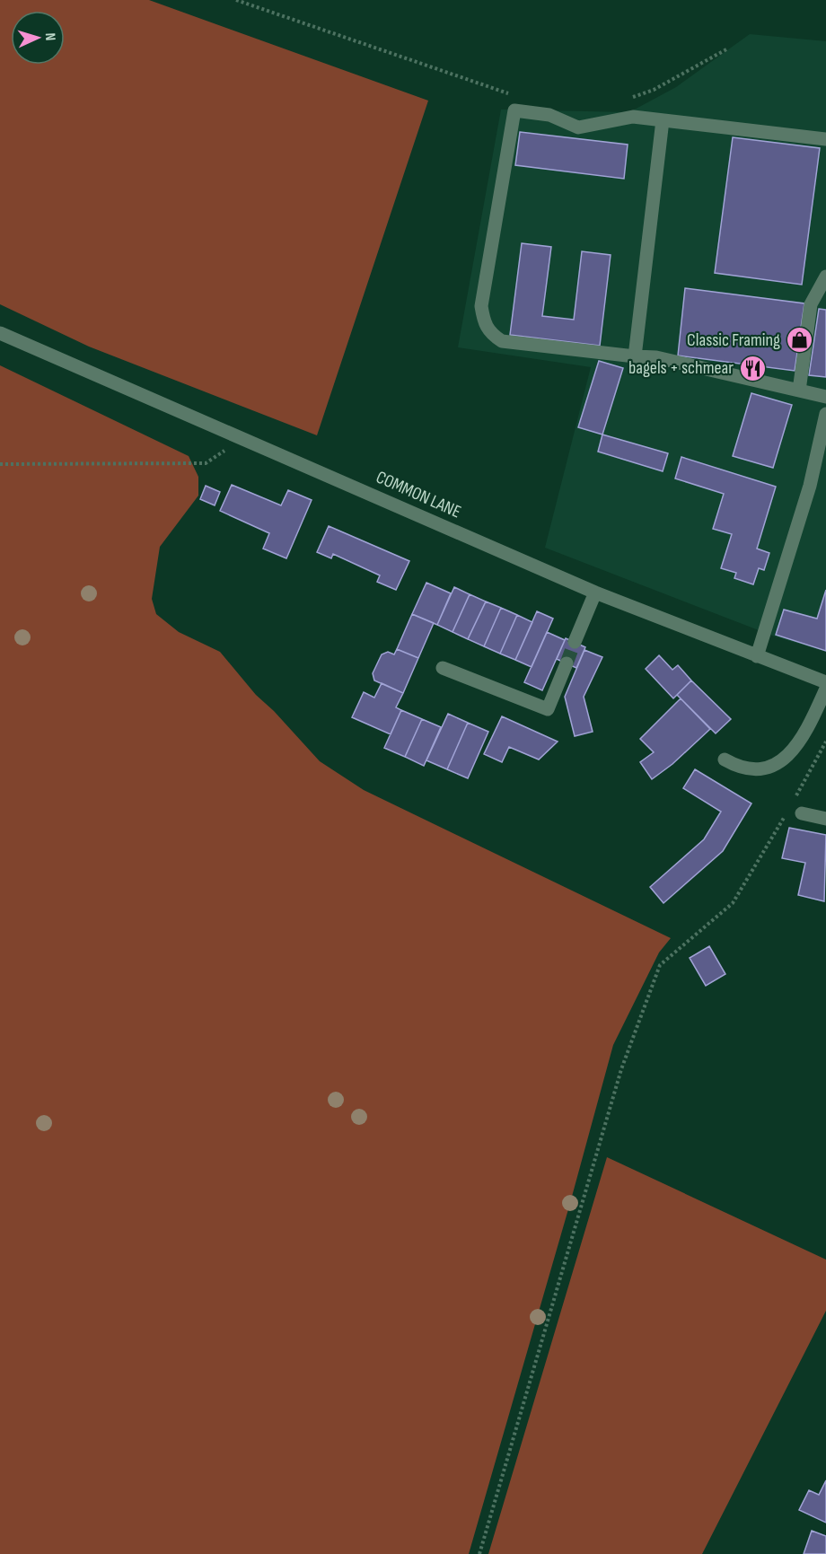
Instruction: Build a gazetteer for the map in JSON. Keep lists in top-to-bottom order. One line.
{"streets":{"street":["COMMON LANE"]},"places":{"shop":["Classic Framing"],"restaurant":["bagels + schmear"]},"north":"right"}
